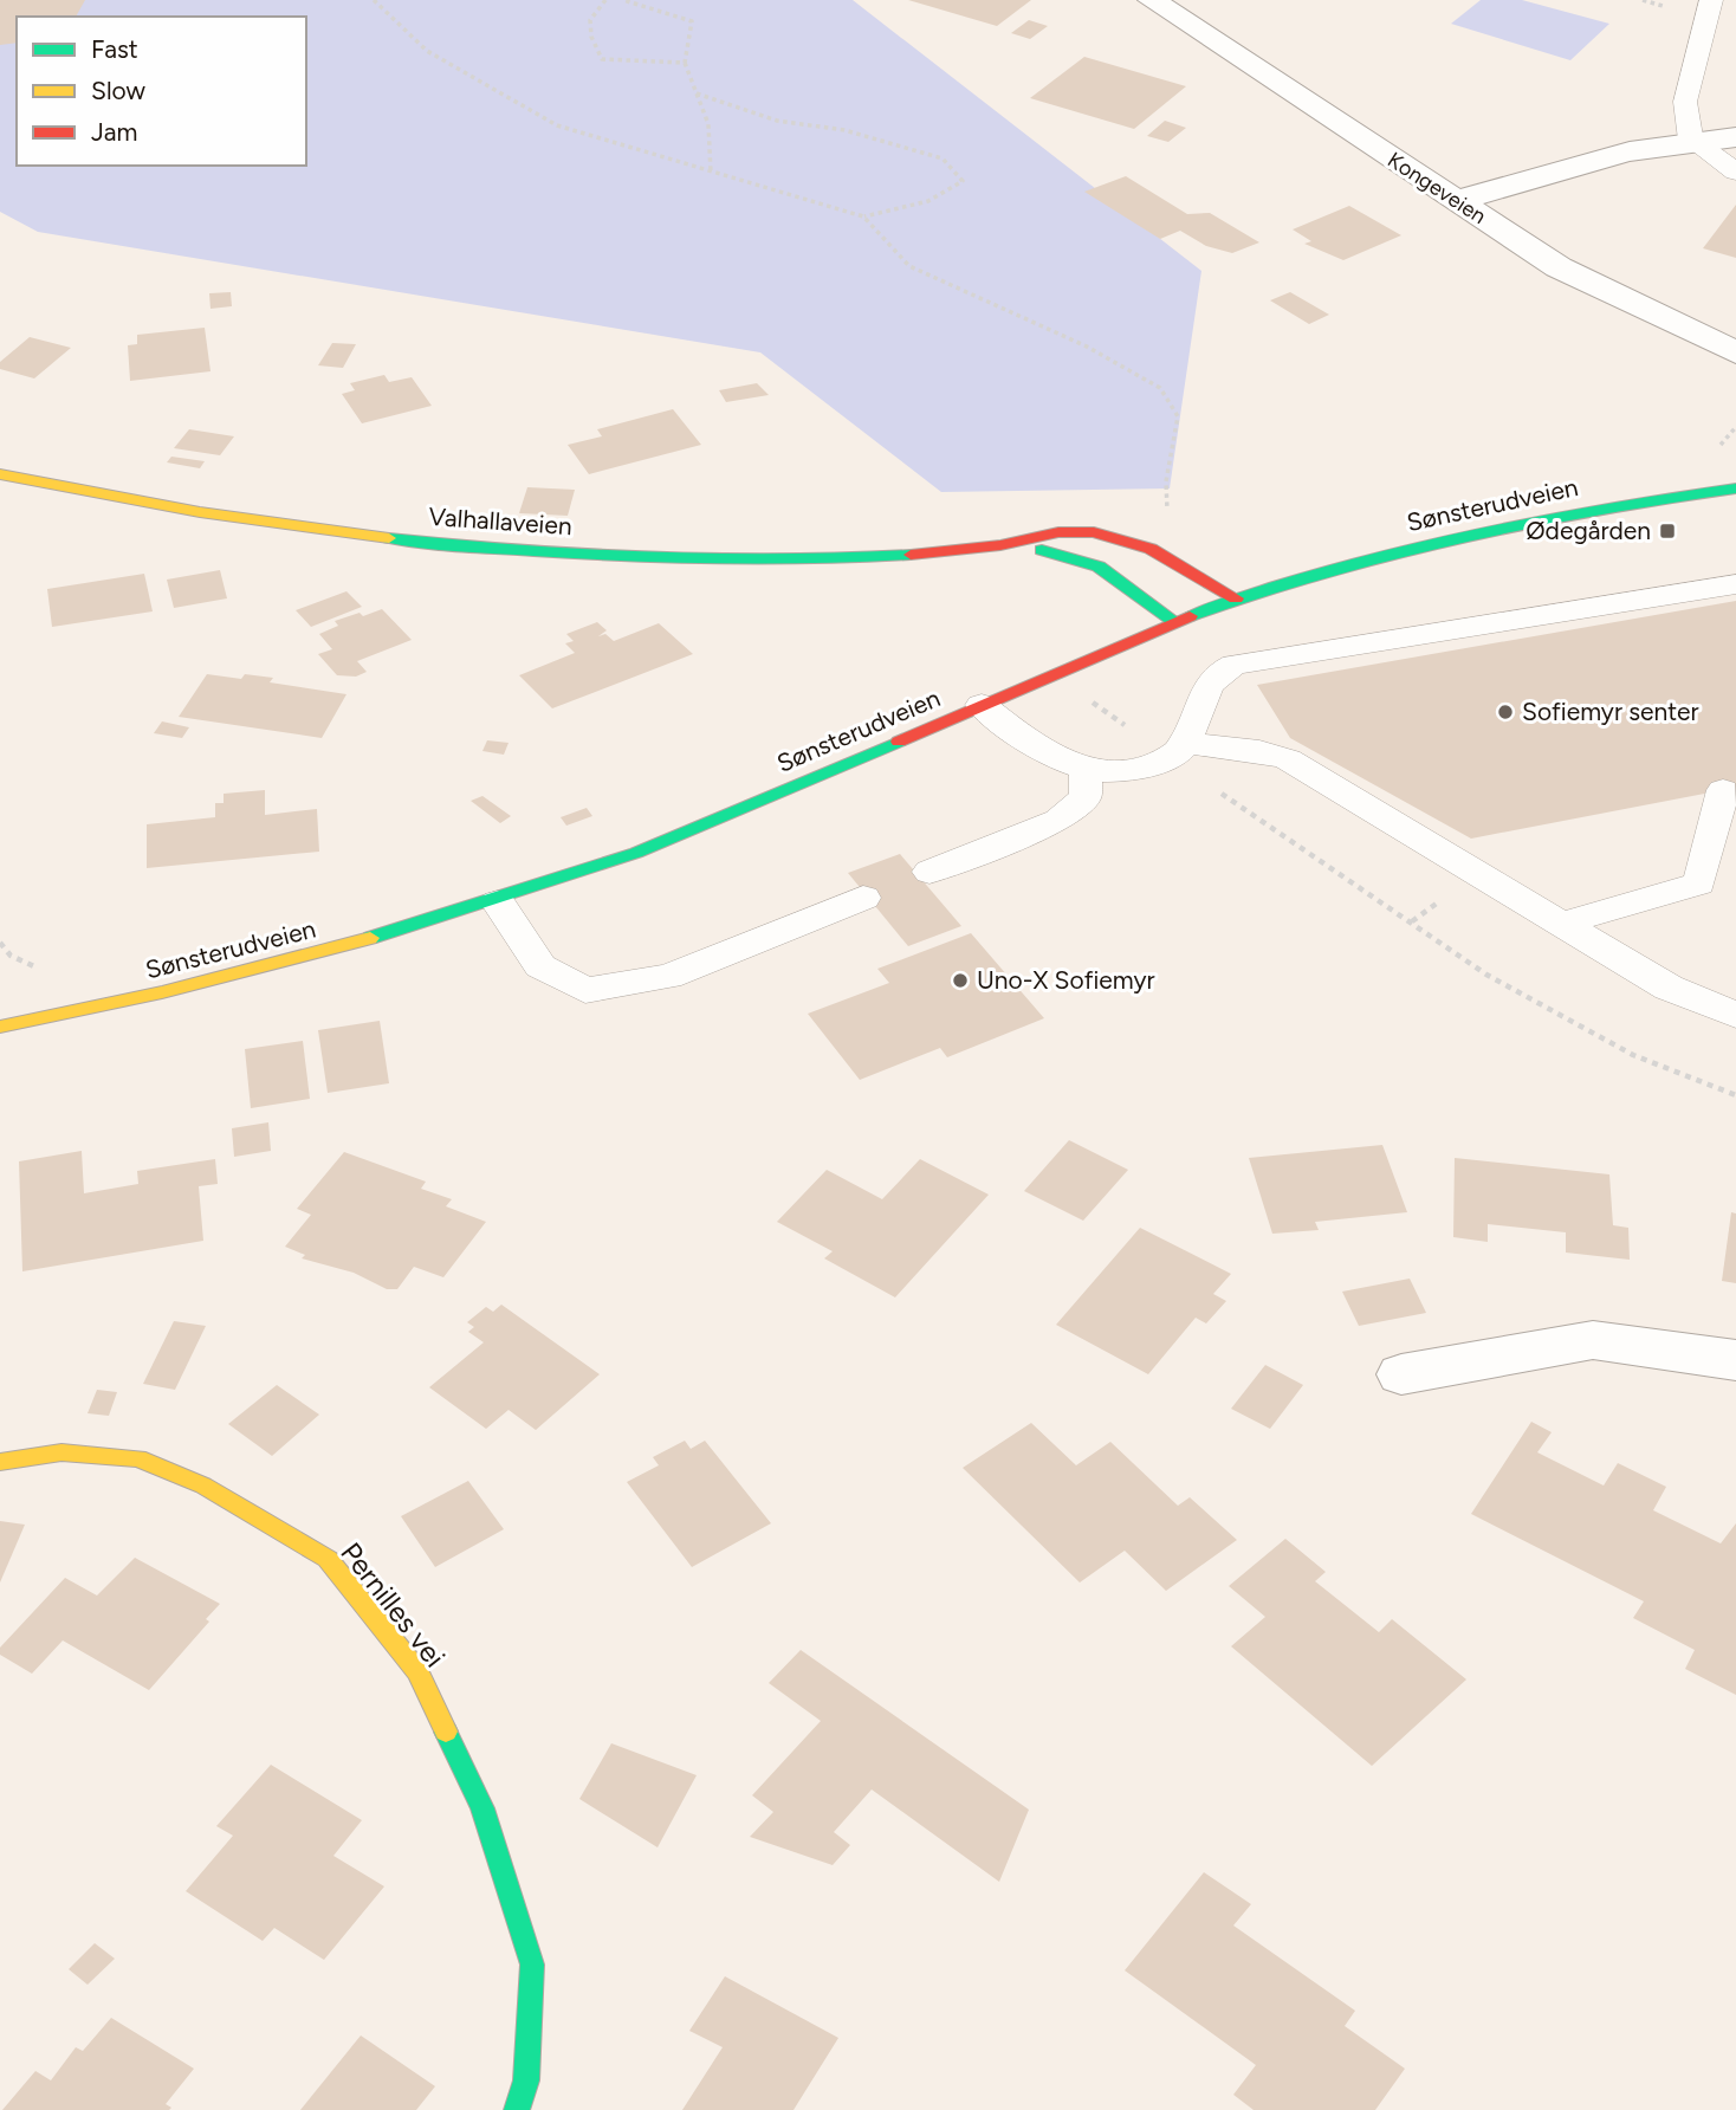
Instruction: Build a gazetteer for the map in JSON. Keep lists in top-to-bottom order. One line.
{"streets":{"street":["Kongeveien","Sønsterudveien","Valhallaveien","Pernilles vei"]},"crossings":[["Sønsterudveien","Valhallaveien"]],"places":{"transit":["Ødegården"],"other":["Sofiemyr senter","Uno-X Sofiemyr"]},"legend":["Fast","Slow","Jam"]}
